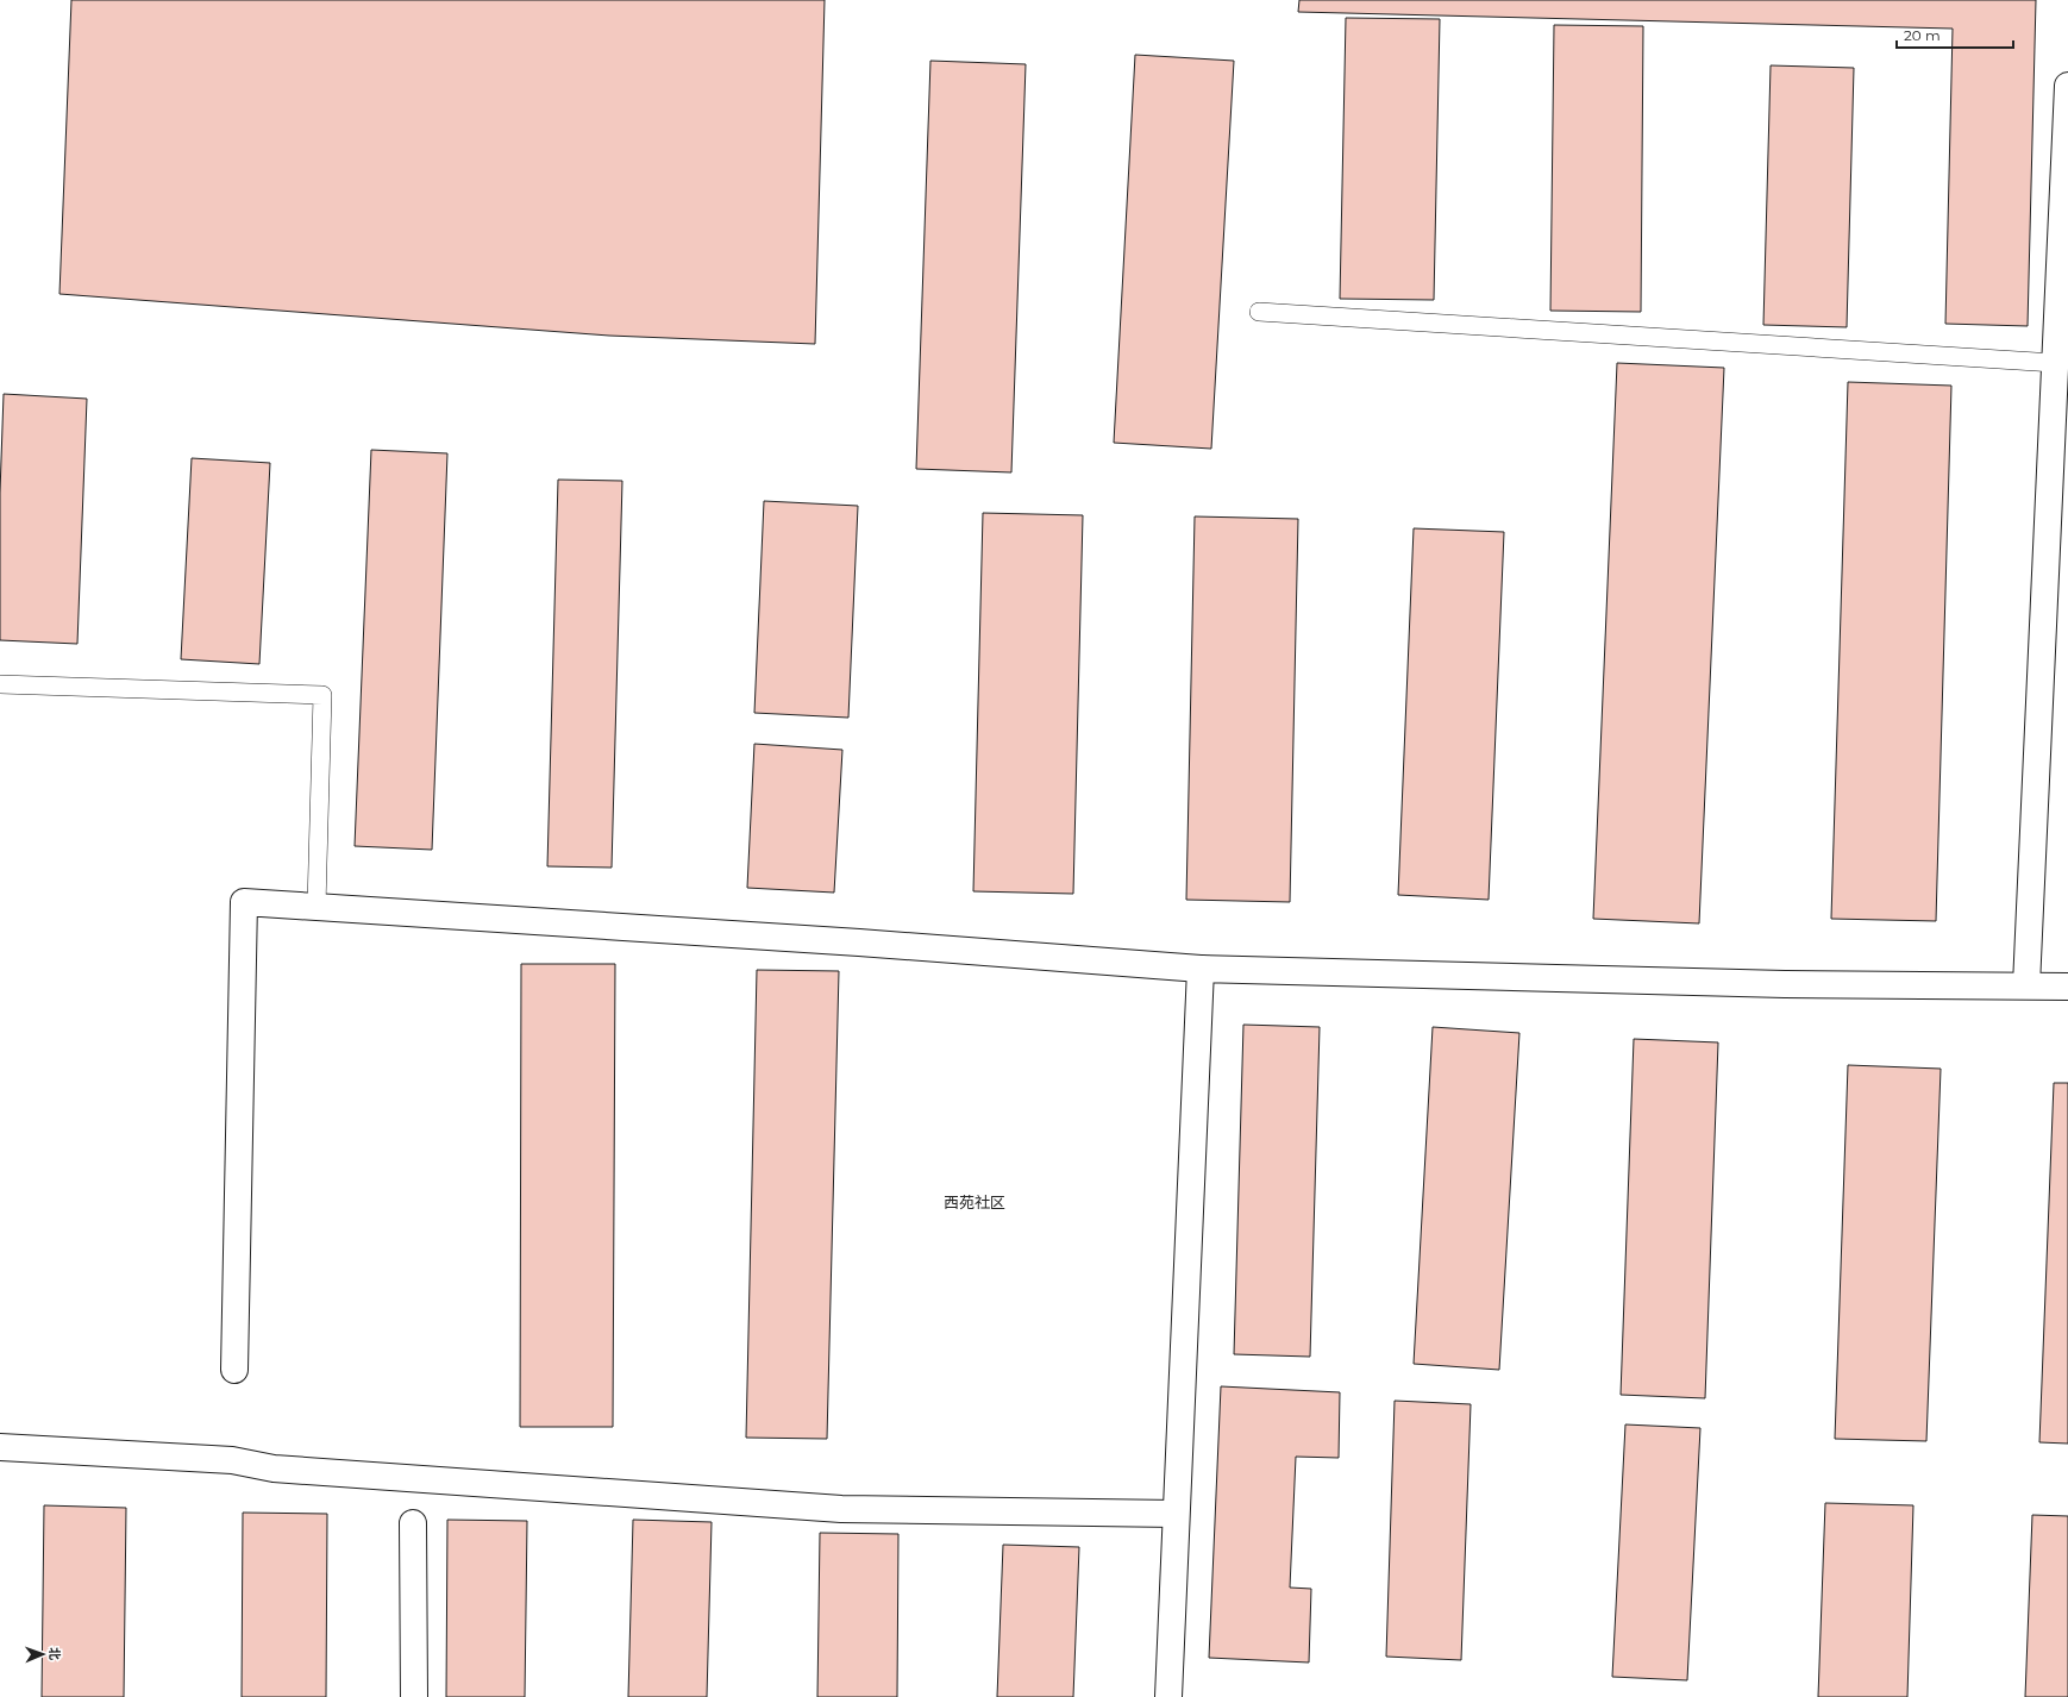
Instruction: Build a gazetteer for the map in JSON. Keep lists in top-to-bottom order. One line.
{"districts":["西苑社区"],"scale_bar":"20 m","north":"right"}
